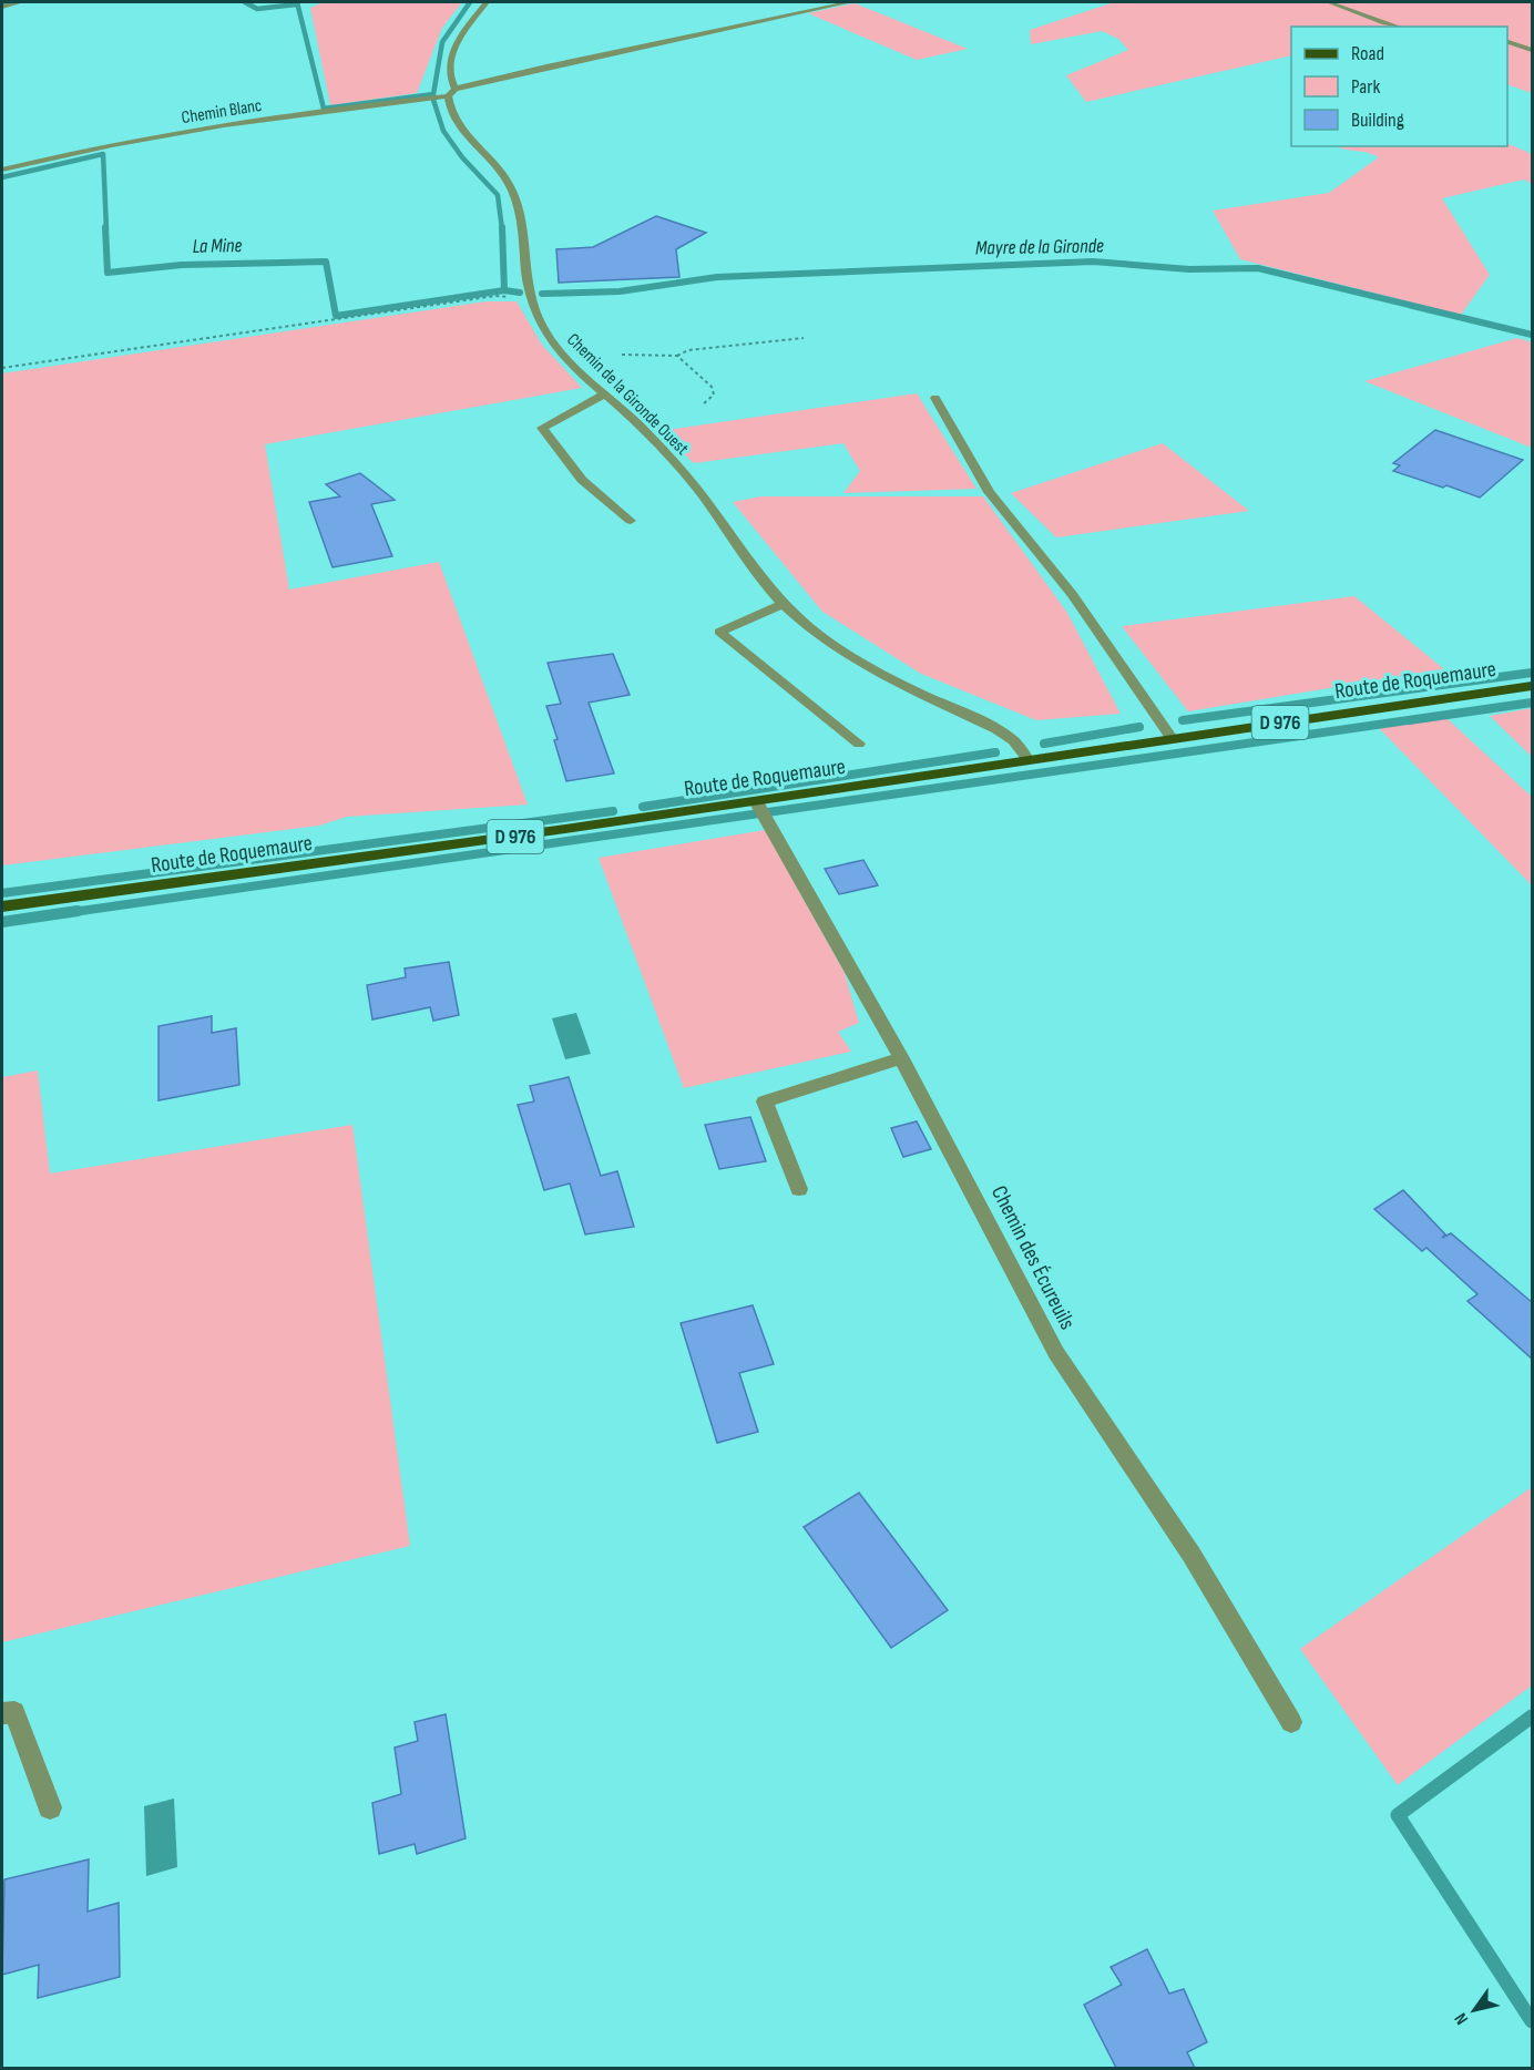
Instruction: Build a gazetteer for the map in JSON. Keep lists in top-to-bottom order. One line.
{"streets":{"main road":["Route de Roquemaure","D 976"],"street":["Chemin Blanc","Chemin de la Gironde Ouest","Chemin des Écureuils"]},"crossings":[["Chemin Blanc","Chemin de la Gironde Ouest"],["Chemin de la Gironde Ouest","Route de Roquemaure"],["Route de Roquemaure","Chemin des Écureuils"]],"water":["La Mine","Mayre de la Gironde"],"legend":["Road","Park","Building"],"north":"bottom left"}
